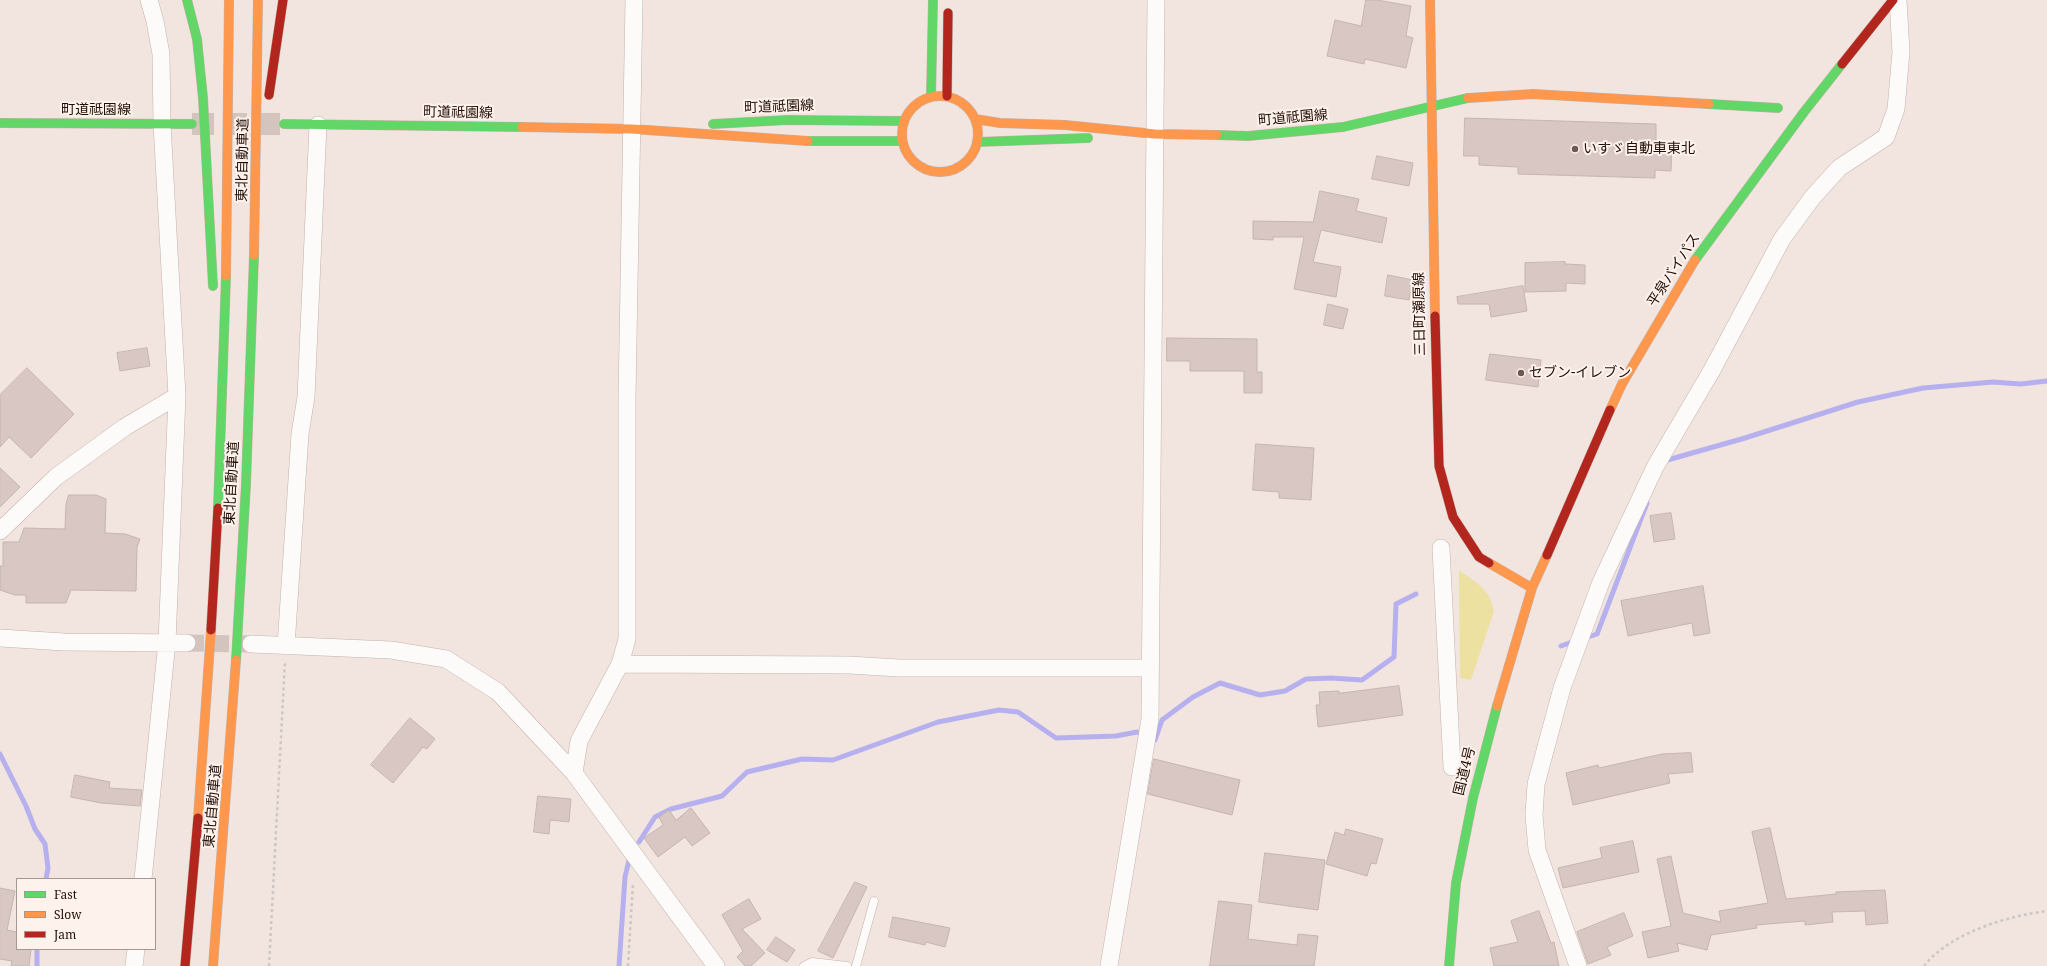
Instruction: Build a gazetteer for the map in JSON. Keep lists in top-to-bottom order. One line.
{"streets":{"main road":["町道祗園線","東北自動車道","平泉バイパス","三日町瀬原線","国道4号"]},"crossings":[["町道祗園線","三日町瀬原線"],["平泉バイパス","三日町瀬原線"],["平泉バイパス","国道4号"],["三日町瀬原線","国道4号"]],"places":["いすゞ自動車東北","セブン-イレブン"],"legend":["Fast","Slow","Jam"]}
